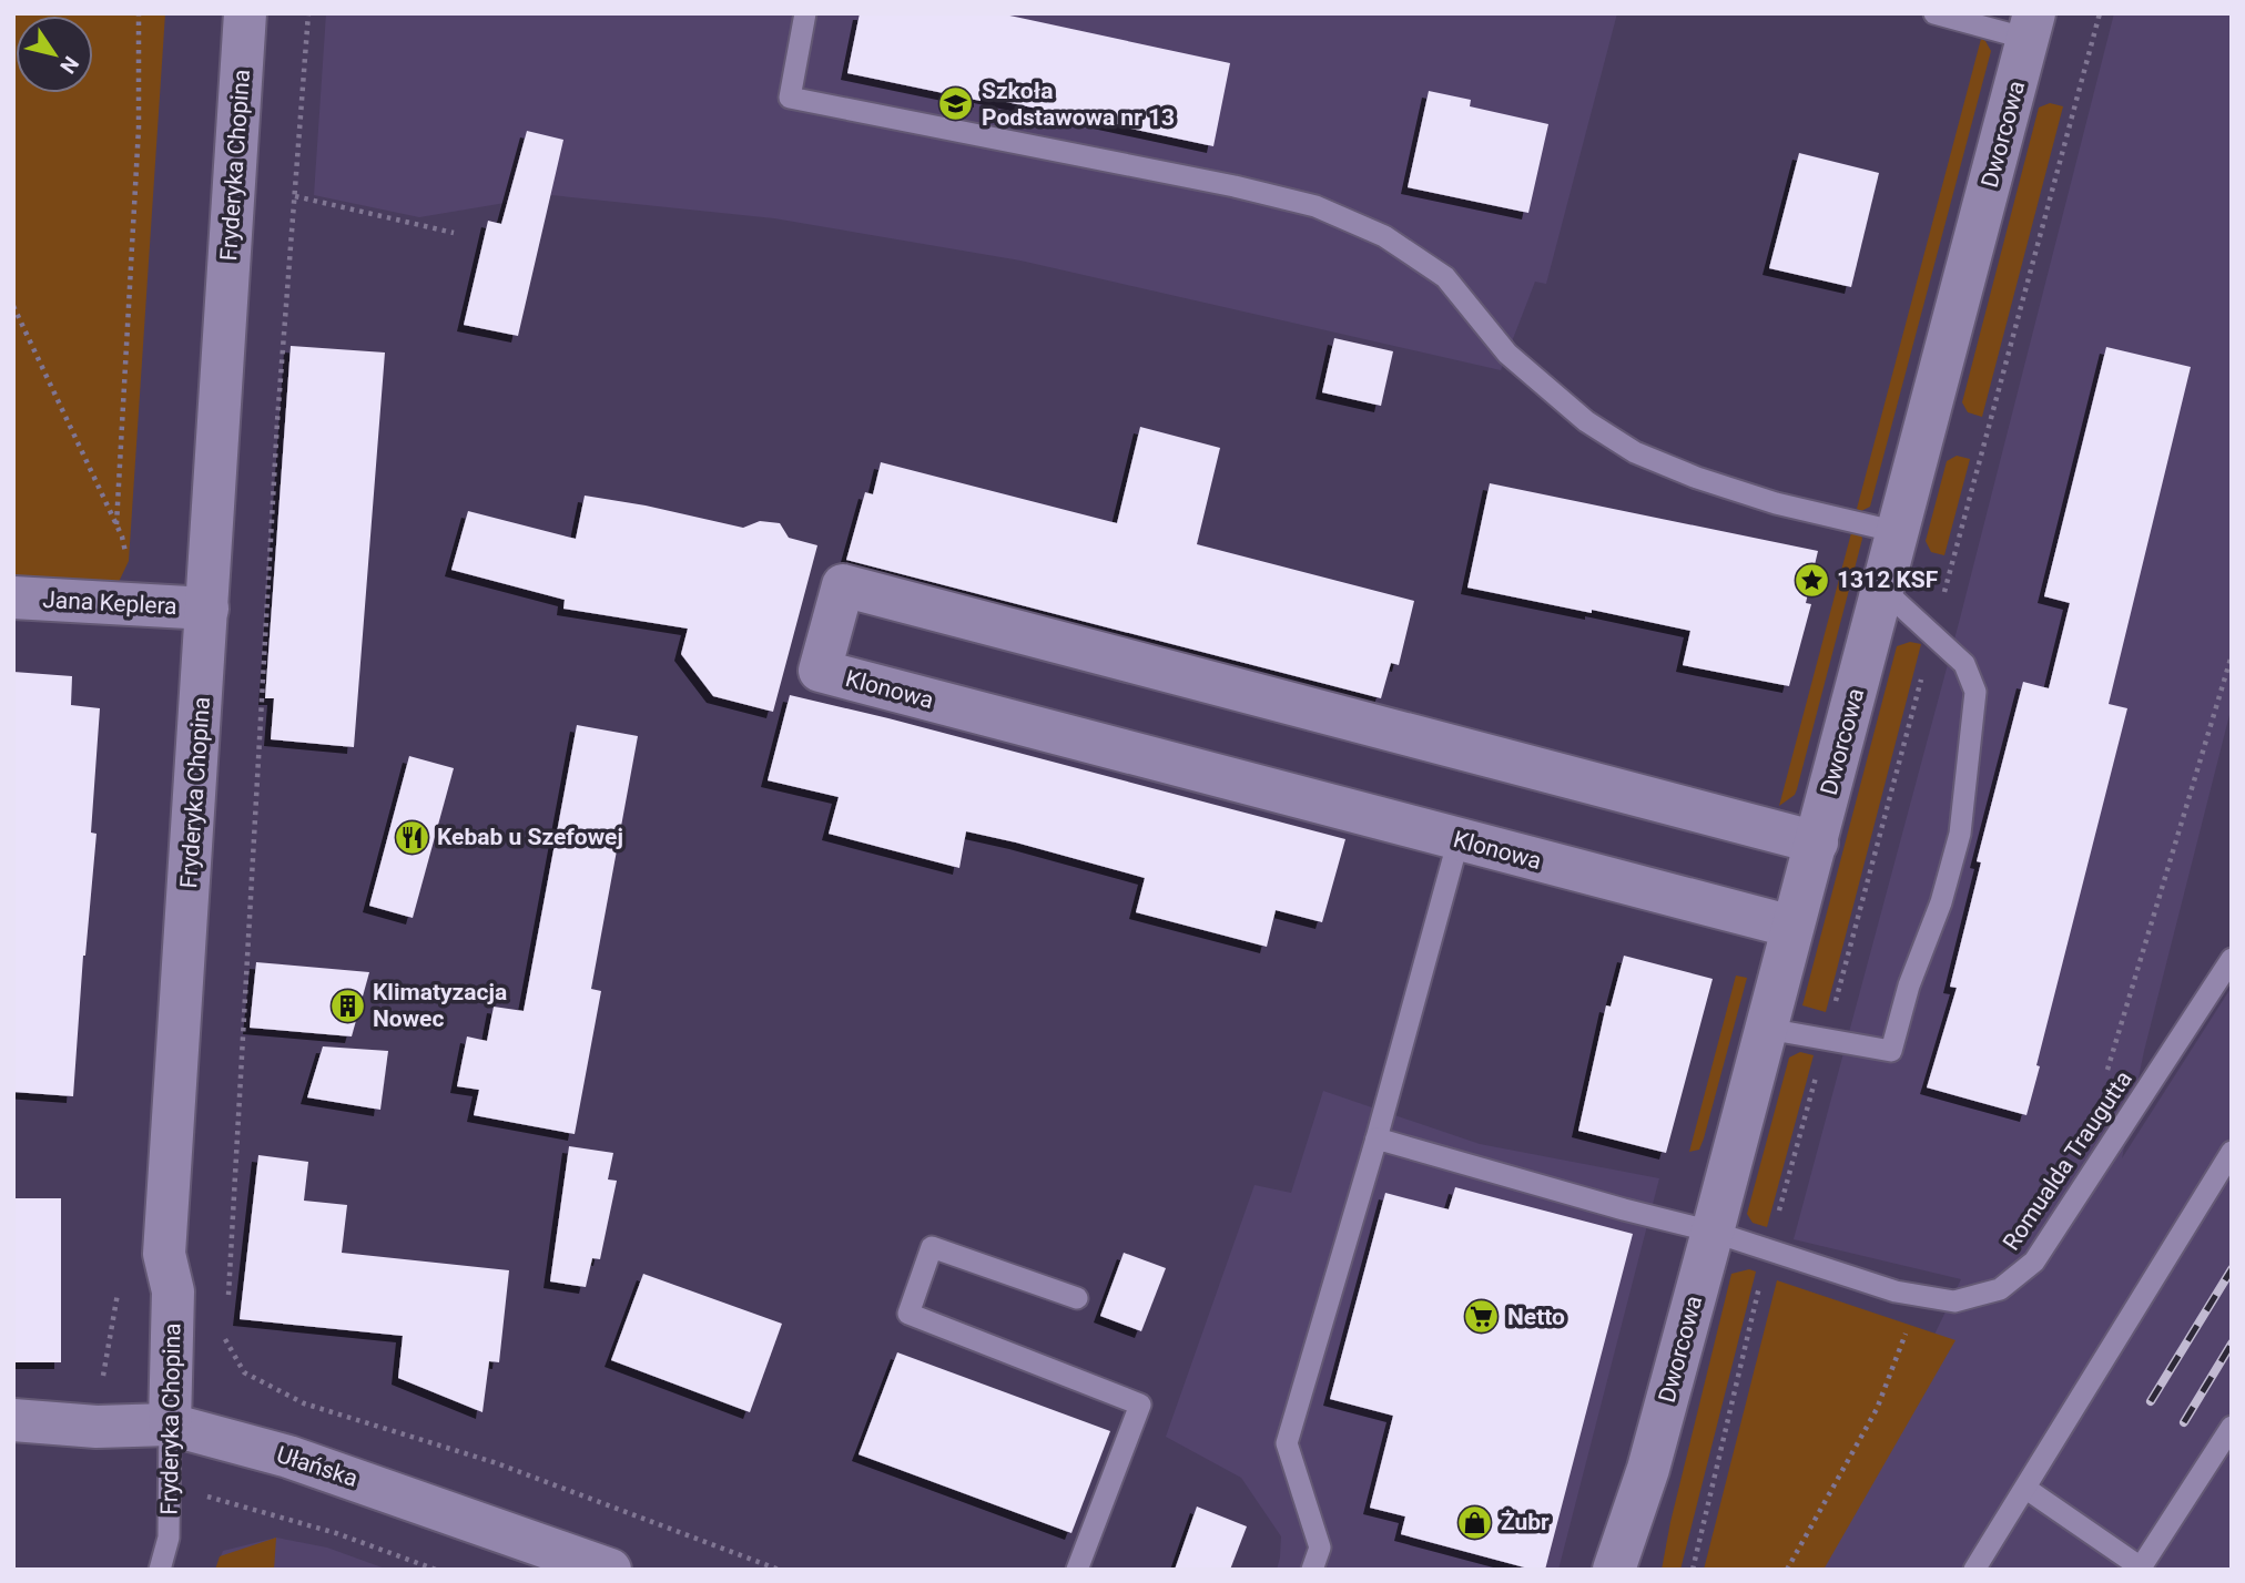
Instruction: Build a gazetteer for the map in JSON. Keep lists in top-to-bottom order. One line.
{"streets":{"street":["Dworcowa","Fryderyka Chopina","Jana Keplera","Klonowa","Ułańska"],"lane":["Romualda Traugutta"]},"crossings":[["Dworcowa","Klonowa"],["Dworcowa","Romualda Traugutta"],["Fryderyka Chopina","Jana Keplera"],["Fryderyka Chopina","Ułańska"]],"places":{"school or university":["Szkoła Podstawowa nr 13"],"place":["1312 KSF"],"restaurant":["Kebab u Szefowej"],"building":["Klimatyzacja Nowec"],"supermarket":["Netto"],"shop":["Żubr"]},"north":"bottom right"}
